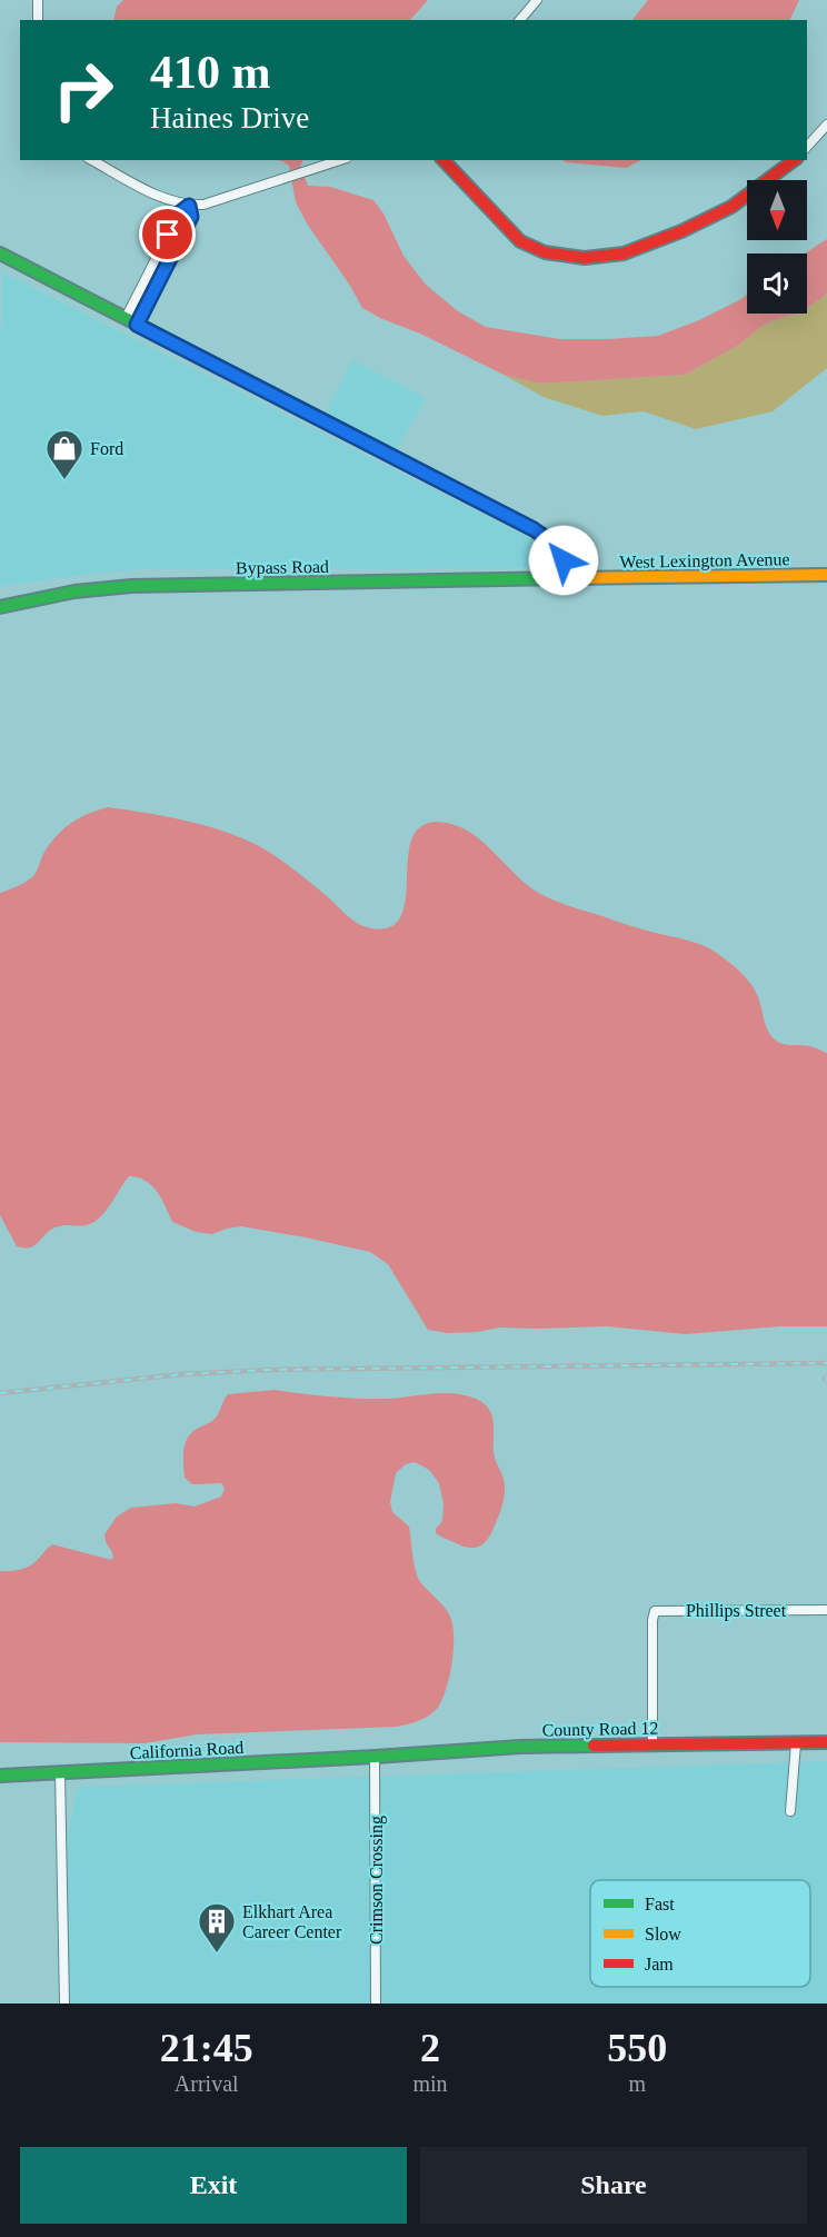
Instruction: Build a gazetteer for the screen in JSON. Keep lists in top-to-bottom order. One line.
{"streets":{"main road":["West Lexington Avenue","Bypass Road","County Road 12","California Road"],"street":["Phillips Street","Crimson Crossing"]},"crossings":[["West Lexington Avenue","Bypass Road"],["Phillips Street","County Road 12"],["County Road 12","California Road"],["County Road 12","Crimson Crossing"],["California Road","Crimson Crossing"]],"places":{"shop":["Ford"],"building":["Elkhart Area Career Center"]},"legend":["Fast","Slow","Jam"],"north":"bottom","page":{"turn":["410 m","Haines Drive"],"eta":["21:45","Arrival","2","min","550","m"],"buttons":["Exit","Share"]}}
